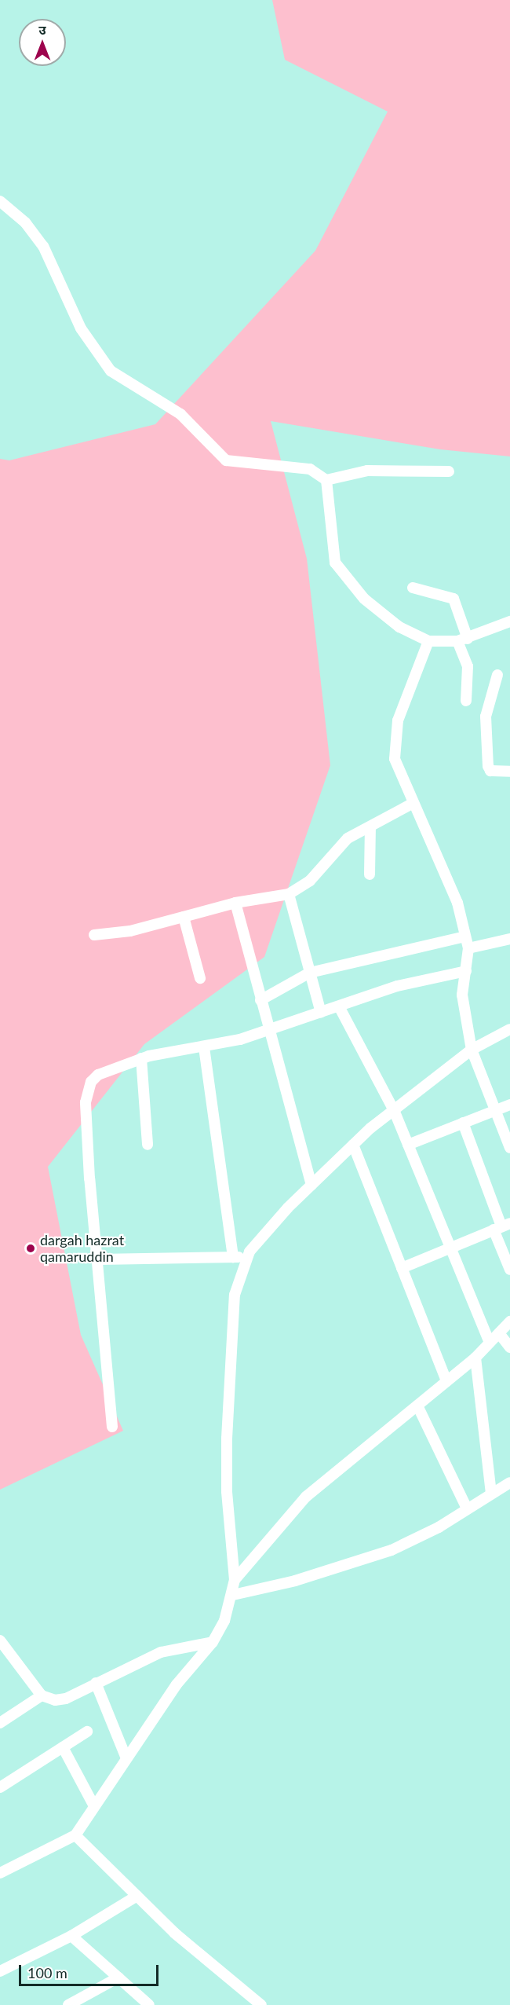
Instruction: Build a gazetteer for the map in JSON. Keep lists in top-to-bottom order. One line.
{"places":["dargah hazrat qamaruddin"],"scale_bar":"100 m","north":"top"}
